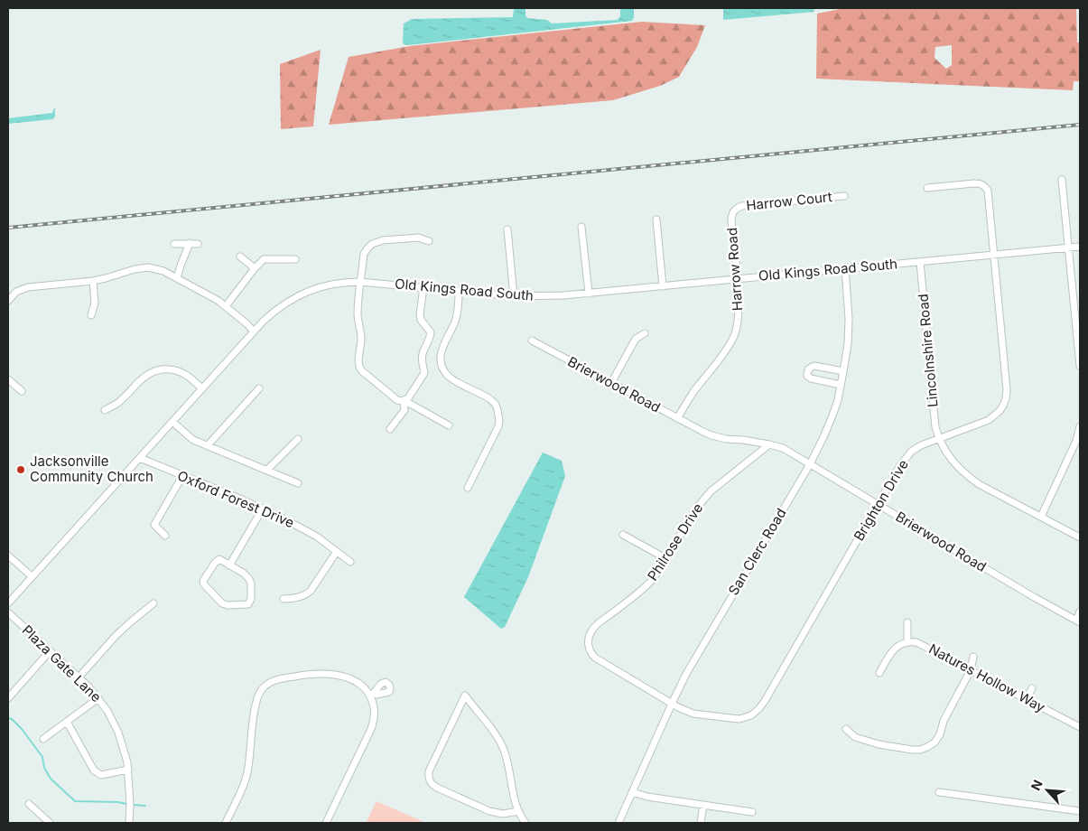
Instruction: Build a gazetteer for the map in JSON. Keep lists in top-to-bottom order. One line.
{"streets":{"street":["Harrow Court","Harrow Road","Old Kings Road South","Lincolnshire Road","Brierwood Road","Oxford Forest Drive","Brighton Drive","Philrose Drive","San Clerc Road","Plaza Gate Lane","Natures Hollow Way"]},"crossings":[["Harrow Court","Harrow Road"],["Harrow Road","Old Kings Road South"],["Harrow Road","Brierwood Road"],["Old Kings Road South","Lincolnshire Road"],["Old Kings Road South","Oxford Forest Drive"],["Old Kings Road South","Brighton Drive"],["Old Kings Road South","San Clerc Road"],["Lincolnshire Road","Brighton Drive"],["Brierwood Road","Brighton Drive"],["Brierwood Road","Philrose Drive"],["Brierwood Road","San Clerc Road"],["Brighton Drive","Philrose Drive"],["Brighton Drive","San Clerc Road"]],"places":["Jacksonville Community Church"],"north":"top left"}
